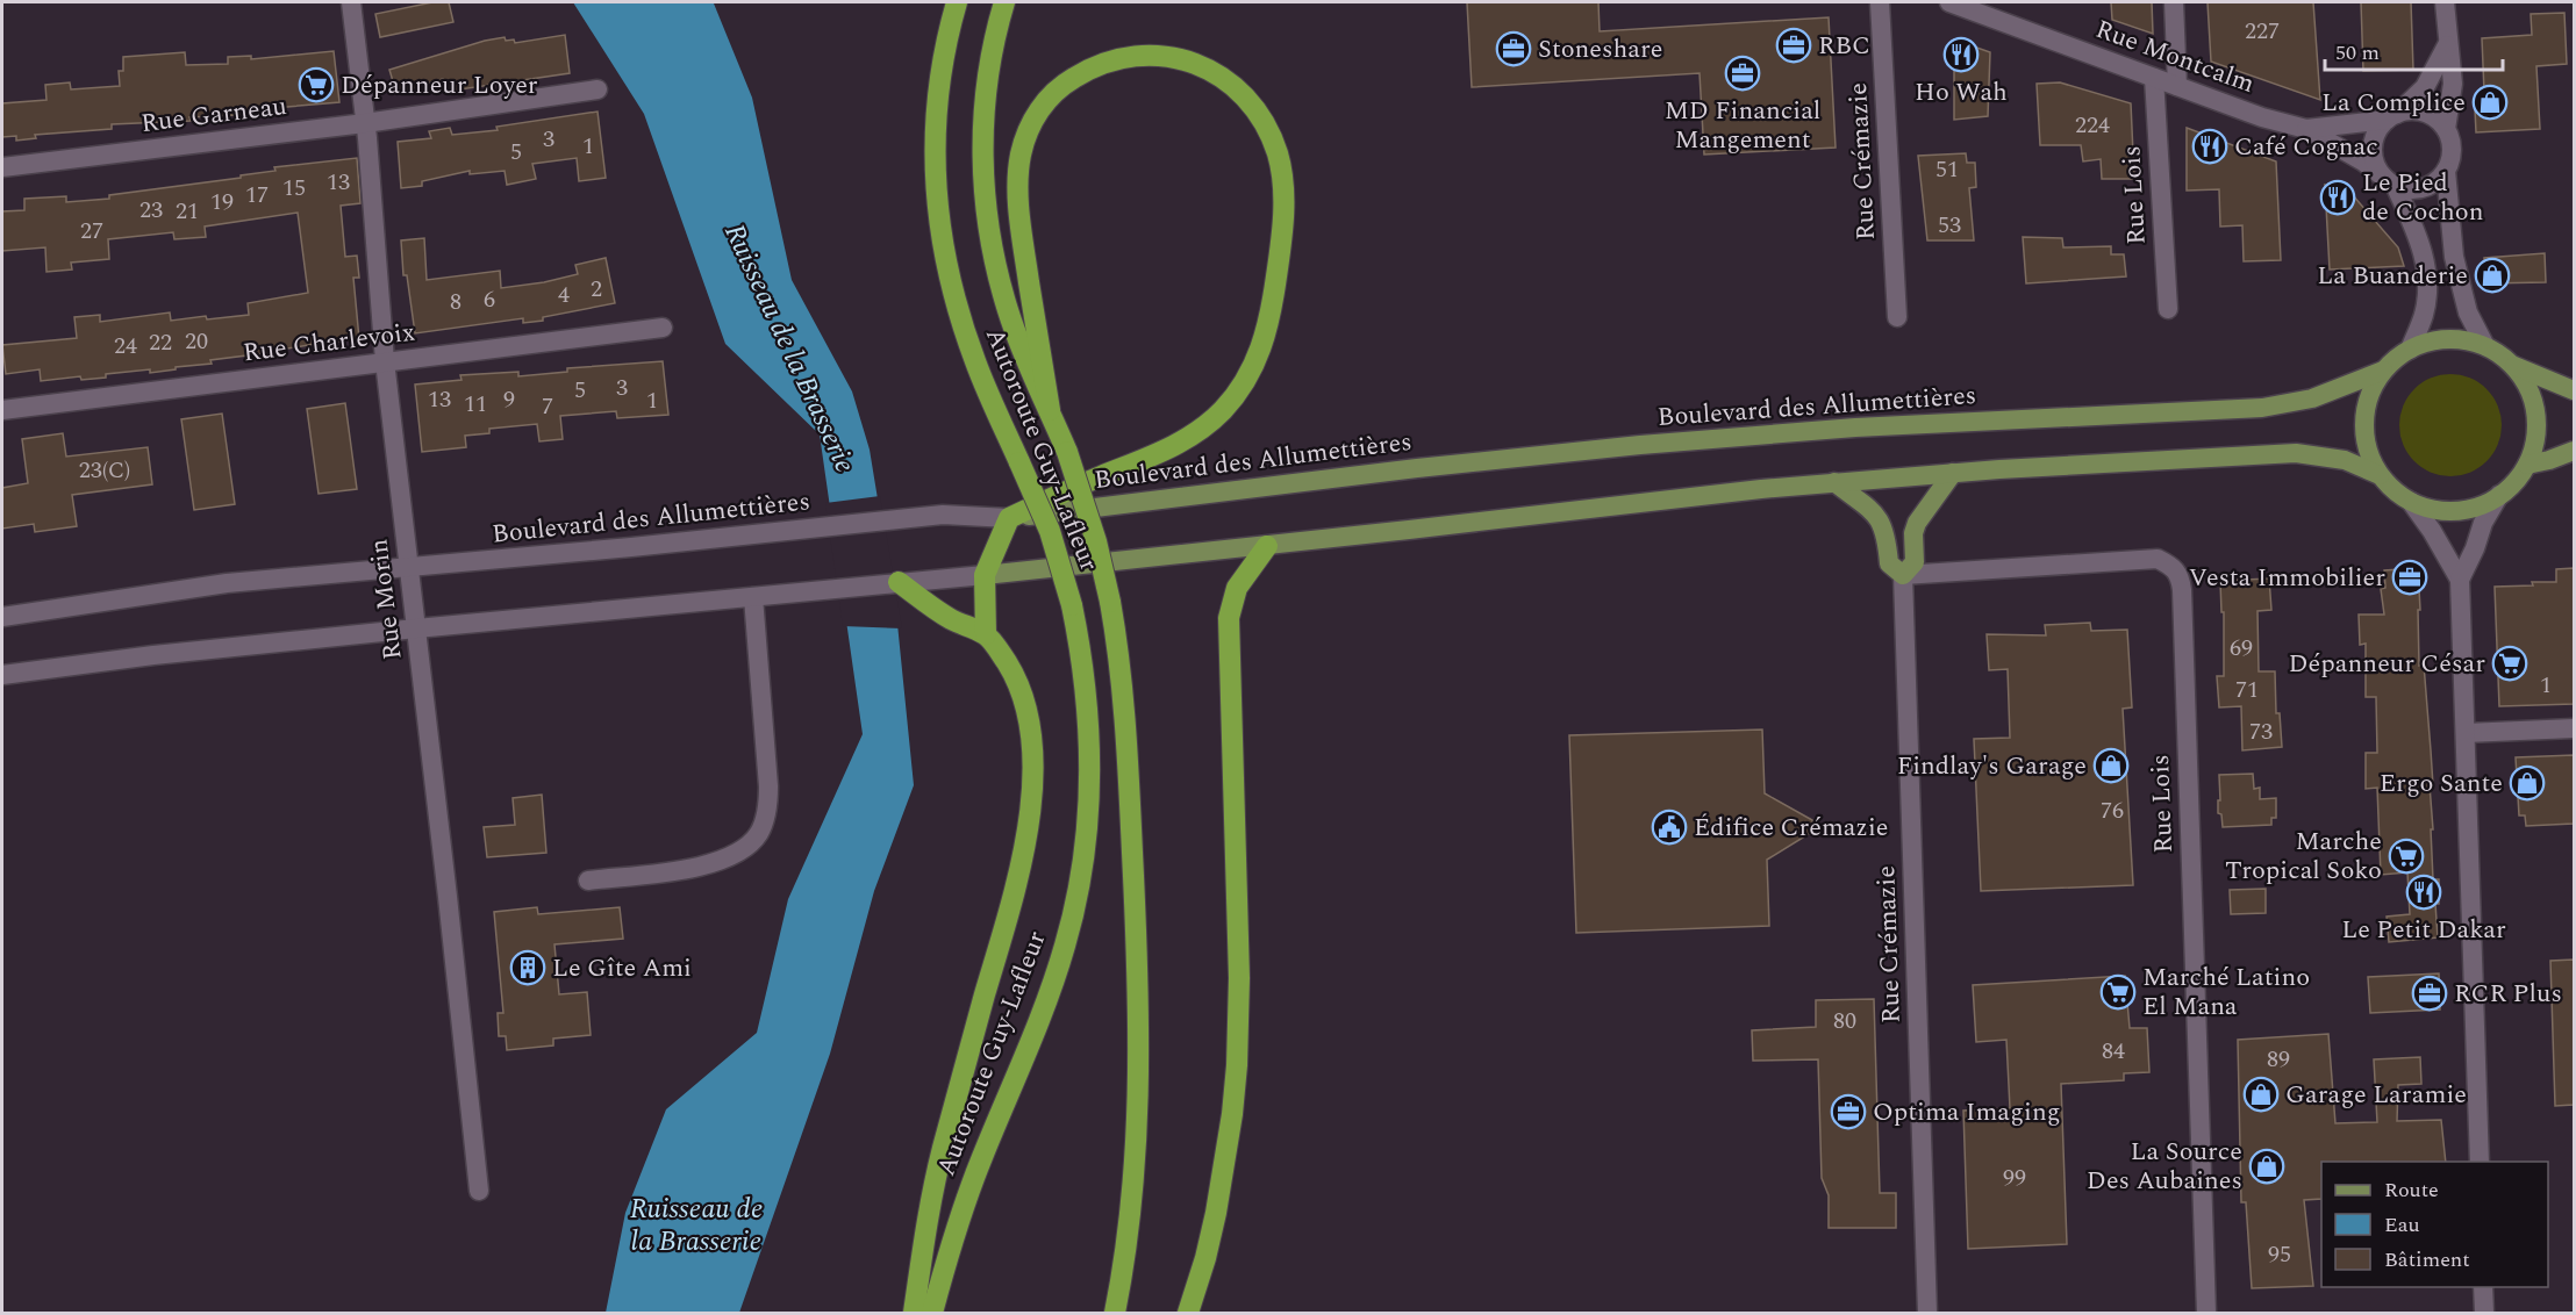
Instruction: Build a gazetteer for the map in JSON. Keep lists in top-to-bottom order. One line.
{"streets":{"highway":["Autoroute Guy-Lafleur"],"main road":["Boulevard des Allumettières"],"street":["Rue Montcalm","Rue Garneau","Rue Crémazie","Rue Lois","Rue Charlevoix","Rue Morin"]},"crossings":[["Rue Montcalm","Rue Lois"],["Rue Garneau","Rue Morin"],["Rue Crémazie","Rue Lois"],["Rue Charlevoix","Rue Morin"],["Boulevard des Allumettières","Rue Morin"]],"water":["Ruisseau de la Brasserie"],"places":{"office":["RBC","Stoneshare","MD Financial Mangement","Vesta Immobilier","RCR Plus","Optima Imaging"],"restaurant":["Ho Wah","Café Cognac","Le Pied de Cochon","Le Petit Dakar"],"supermarket":["Dépanneur Loyer","Dépanneur César","Marche Tropical Soko","Marché Latino El Mana"],"shop":["La Complice","La Buanderie","Findlay's Garage","Ergo Sante","Garage Laramie","La Source Des Aubaines"],"public building":["Édifice Crémazie"],"building":["Le Gîte Ami"]},"house_numbers":["227","224","3","1","5","51","13","15","17","19","23","21","53","27","2","4","6","8","20","22","24","3","5","13","9","1","11","7","23(C)","69","1","71","73","76","80","84","89","99","95"],"legend":["Route","Eau","Bâtiment"],"scale_bar":"50 m"}
